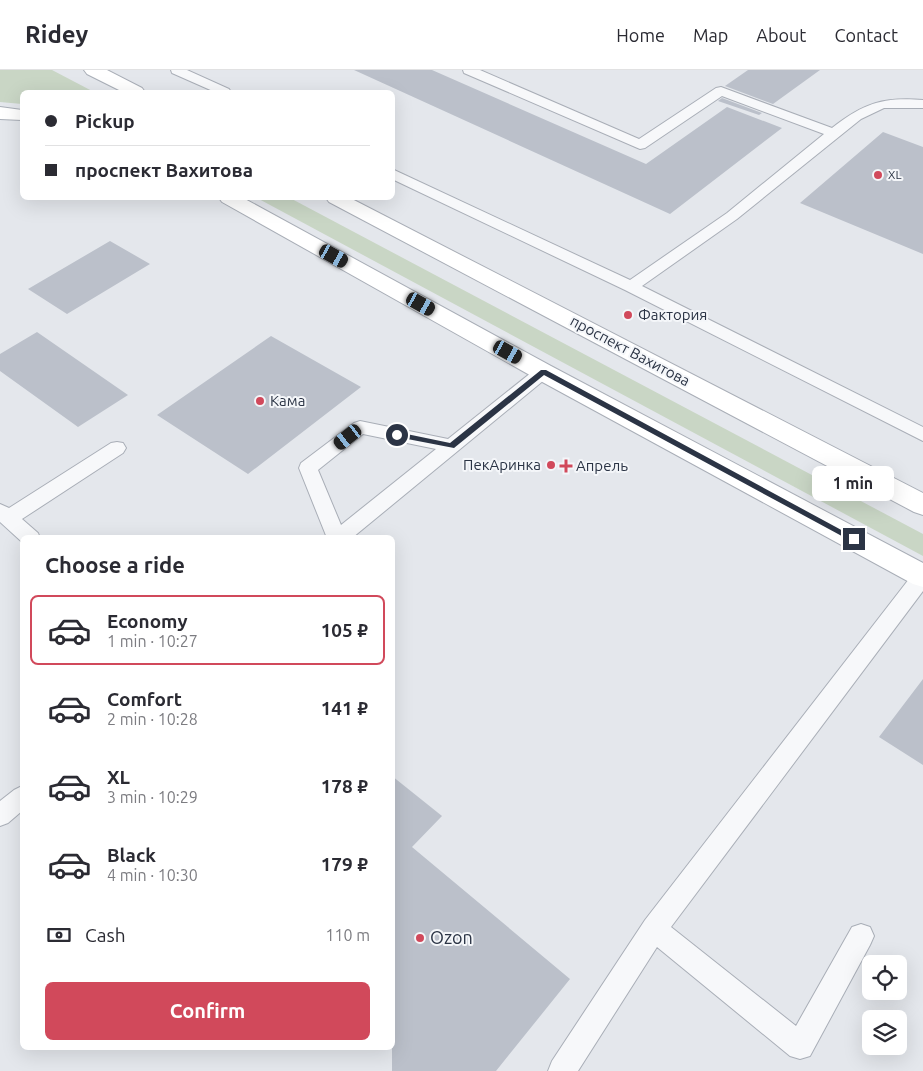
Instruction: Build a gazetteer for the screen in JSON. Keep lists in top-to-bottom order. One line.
{"streets":{"main road":["проспект Вахитова"]},"places":{"other":["XL","Фактория","Кама","ПекАринка","Ozon"],"health":["Апрель"]},"page":{"header":"Ridey","nav":["Home","Map","About","Contact"],"banner":["Pickup","проспект Вахитова"],"bubble":"1 min","heading":"Choose a ride","list":[{"name":"Economy","note":"1 min · 10:27","value":"105 ₽"},{"name":"Comfort","note":"2 min · 10:28","value":"141 ₽"},{"name":"XL","note":"3 min · 10:29","value":"178 ₽"},{"name":"Black","note":"4 min · 10:30","value":"179 ₽"}],"pay":["Cash","110 m"],"buttons":"Confirm"}}
